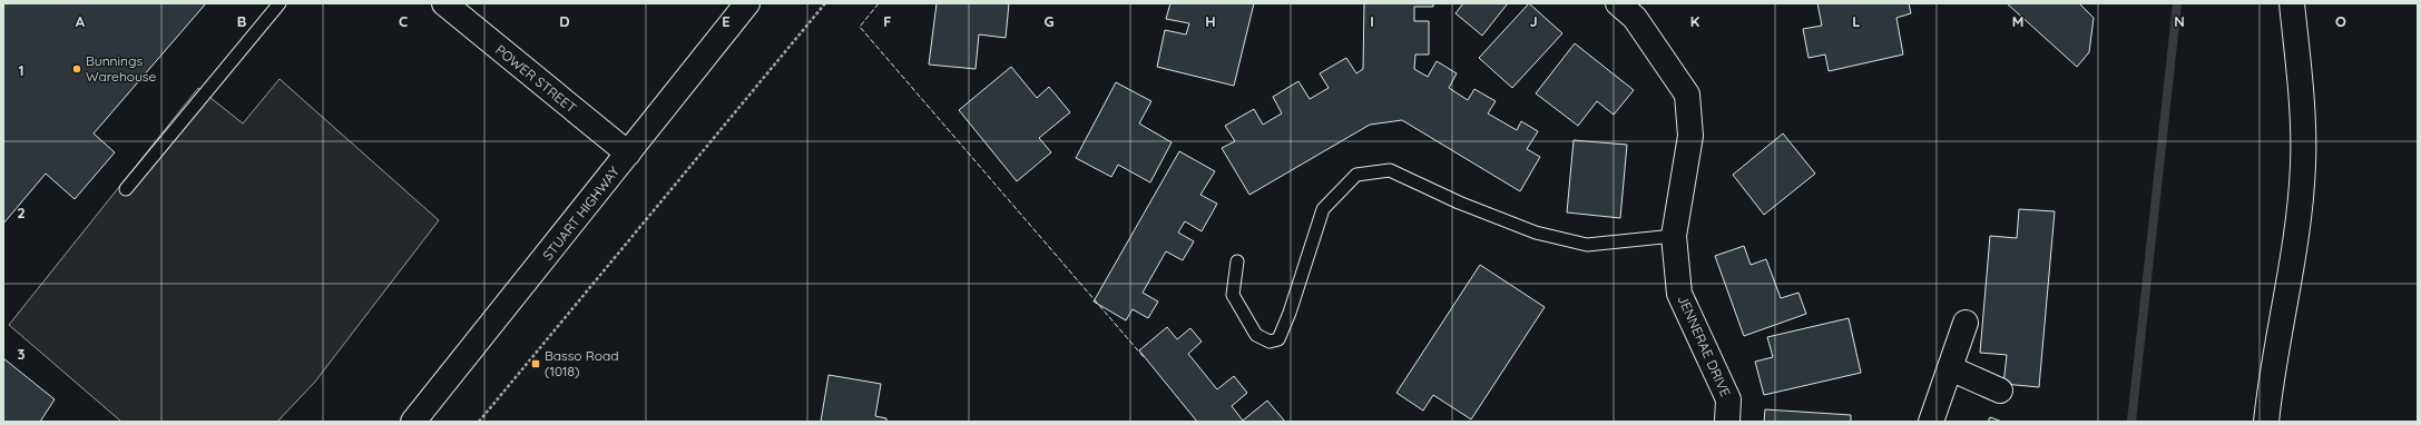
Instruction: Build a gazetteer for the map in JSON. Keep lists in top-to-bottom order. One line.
{"streets":{"main road":["POWER STREET","STUART HIGHWAY","JENNERAE DRIVE"]},"crossings":[["POWER STREET","STUART HIGHWAY"]],"places":{"other":["Bunnings Warehouse"],"transit":["Basso Road (1018)"]},"grid":{"columns":["A","B","C","D","E","F","G","H","I","J","K","L","M","N","O"],"rows":["1","2","3"]}}
